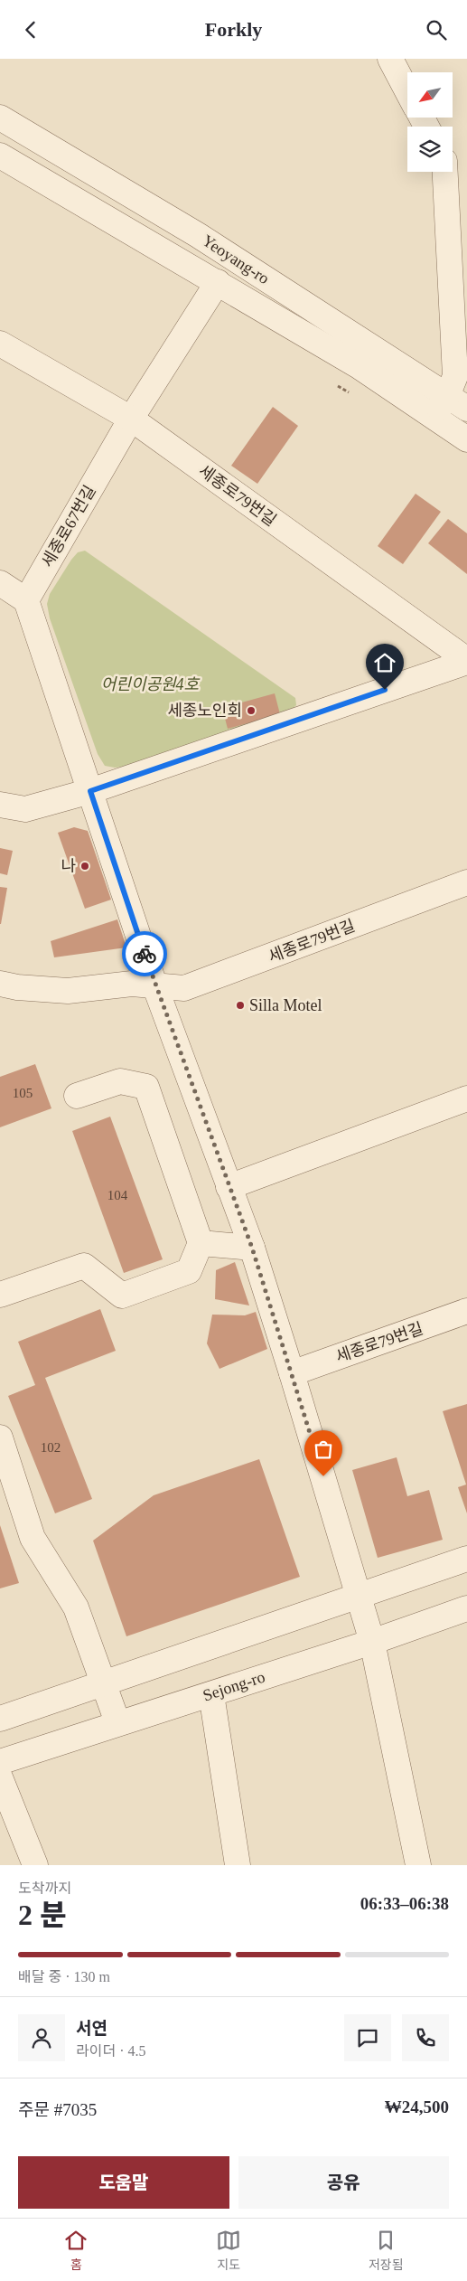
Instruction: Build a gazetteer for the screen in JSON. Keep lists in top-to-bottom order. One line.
{"streets":{"street":["Yeoyang-ro","세종로79번길","세종로67번길","Sejong-ro"]},"crossings":[["Yeoyang-ro","세종로67번길"],["세종로79번길","세종로67번길"]],"parks":["어린이공원4호"],"places":["세종노인회","나","Silla Motel"],"house_numbers":["105","104","102"],"north":"bottom left","page":{"header":"Forkly","heading":["2 분","도착까지","06:33–06:38"],"panel":["서연","라이더 · 4.5","주문 #7035","₩24,500"],"bar":"배달 중 · 130 m","buttons":["도움말","공유"],"tabs":["홈","지도","저장됨"]}}
